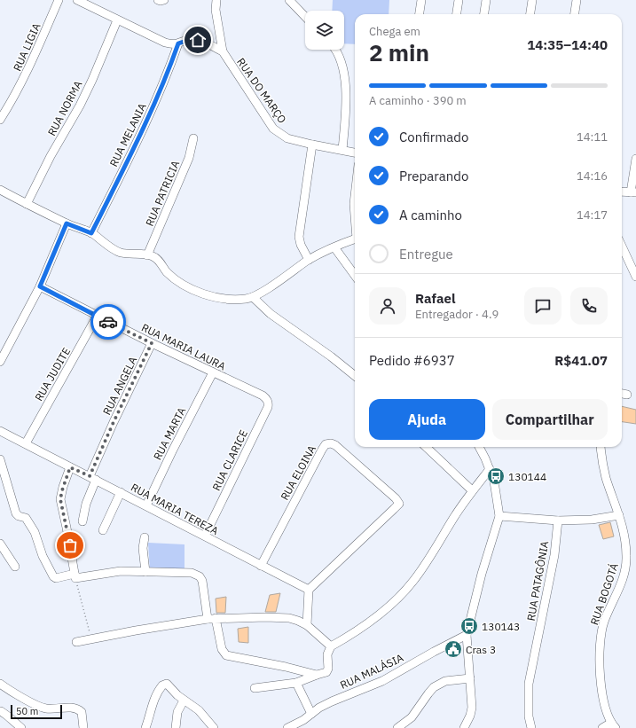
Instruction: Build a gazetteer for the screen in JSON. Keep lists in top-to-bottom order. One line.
{"streets":{"street":["RUA LIGIA","RUA DO MARÇO","RUA NORMA","RUA MELANIA","RUA PATRICIA","RUA MARIA LAURA","RUA JUDITE","RUA ANGELA","RUA MARTA","RUA CLARICE","RUA ELOINA","RUA MARIA TEREZA","RUA PATAGÔNIA","RUA BOGOTÁ","RUA MALÁSIA"]},"crossings":[["RUA MARIA LAURA","RUA JUDITE"],["RUA MARIA LAURA","RUA ANGELA"],["RUA MARIA LAURA","RUA MARTA"],["RUA MARIA LAURA","RUA CLARICE"],["RUA JUDITE","RUA MARIA TEREZA"],["RUA ANGELA","RUA MARIA TEREZA"],["RUA MARTA","RUA MARIA TEREZA"],["RUA CLARICE","RUA MARIA TEREZA"],["RUA ELOINA","RUA MARIA TEREZA"]],"places":{"bus stop":["130144","130143"],"public building":["Cras 3"]},"scale_bar":"50 m","page":{"heading":["2 min","Chega em","14:35–14:40"],"panel":["Rafael","Entregador · 4.9","Pedido #6937","R$41.07"],"bar":"A caminho · 390 m","list":[["Confirmado","14:11"],["Preparando","14:16"],["A caminho","14:17"],"Entregue"],"buttons":["Ajuda","Compartilhar"],"scale":"50 m"}}
